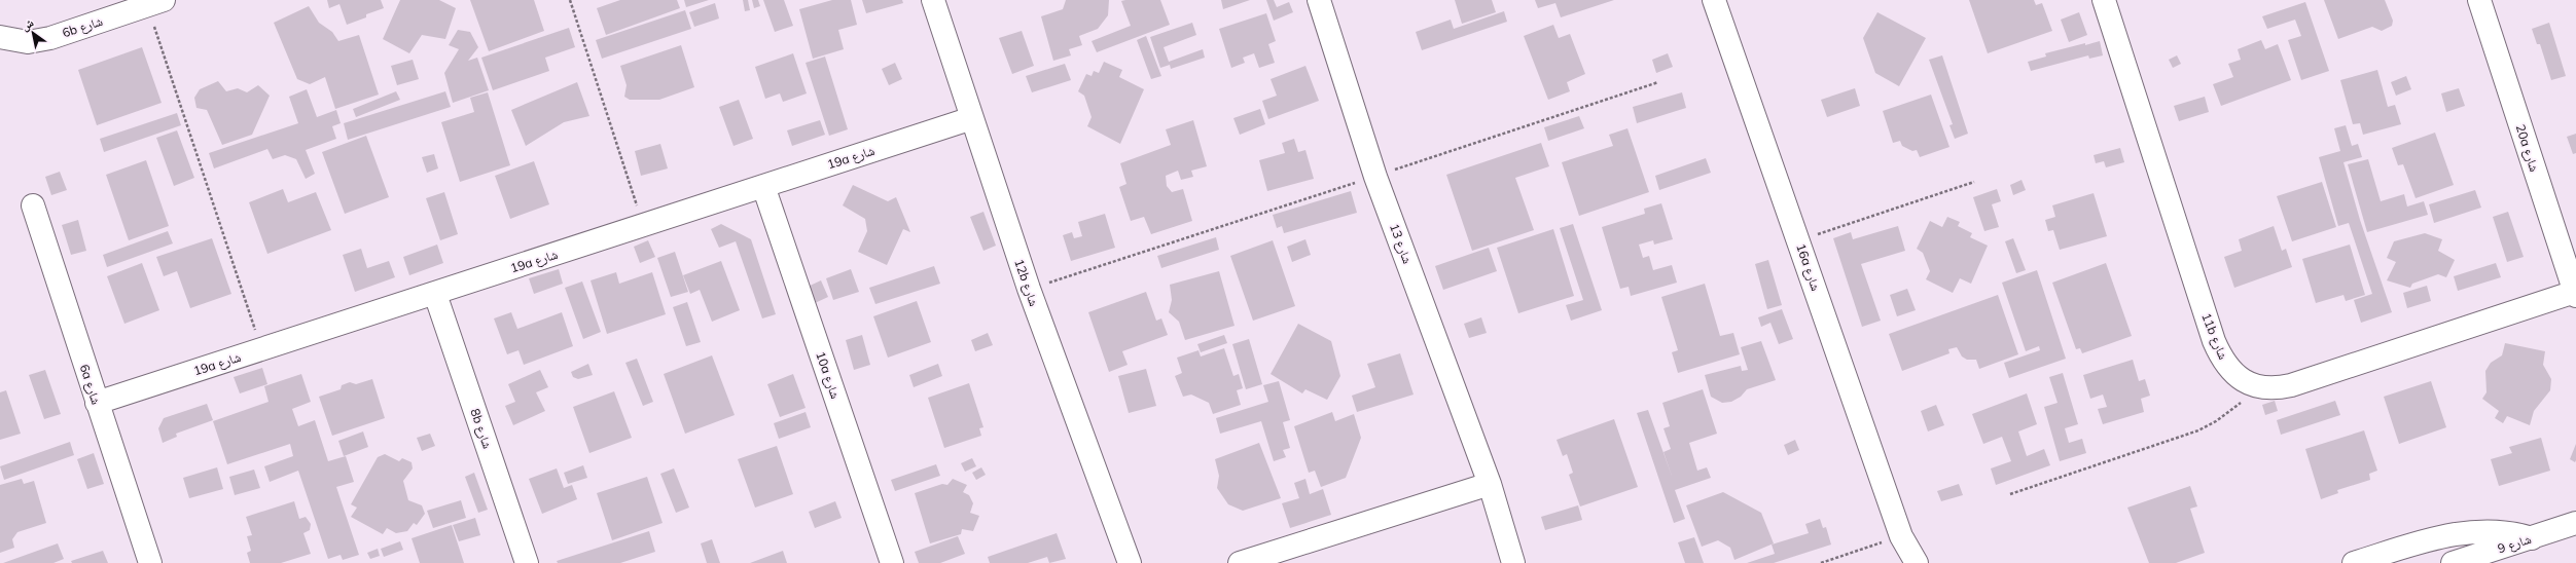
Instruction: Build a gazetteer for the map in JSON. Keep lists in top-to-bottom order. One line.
{"streets":{"street":["6b شارع","20a شارع","19a شارع","شارع 13","16a شارع","12b شارع","11b شارع","10a شارع","6a شارع","8b شارع","شارع 9"]},"crossings":[["20a شارع","11b شارع"],["19a شارع","12b شارع"],["19a شارع","10a شارع"],["19a شارع","6a شارع"],["19a شارع","8b شارع"]],"north":"top left"}
